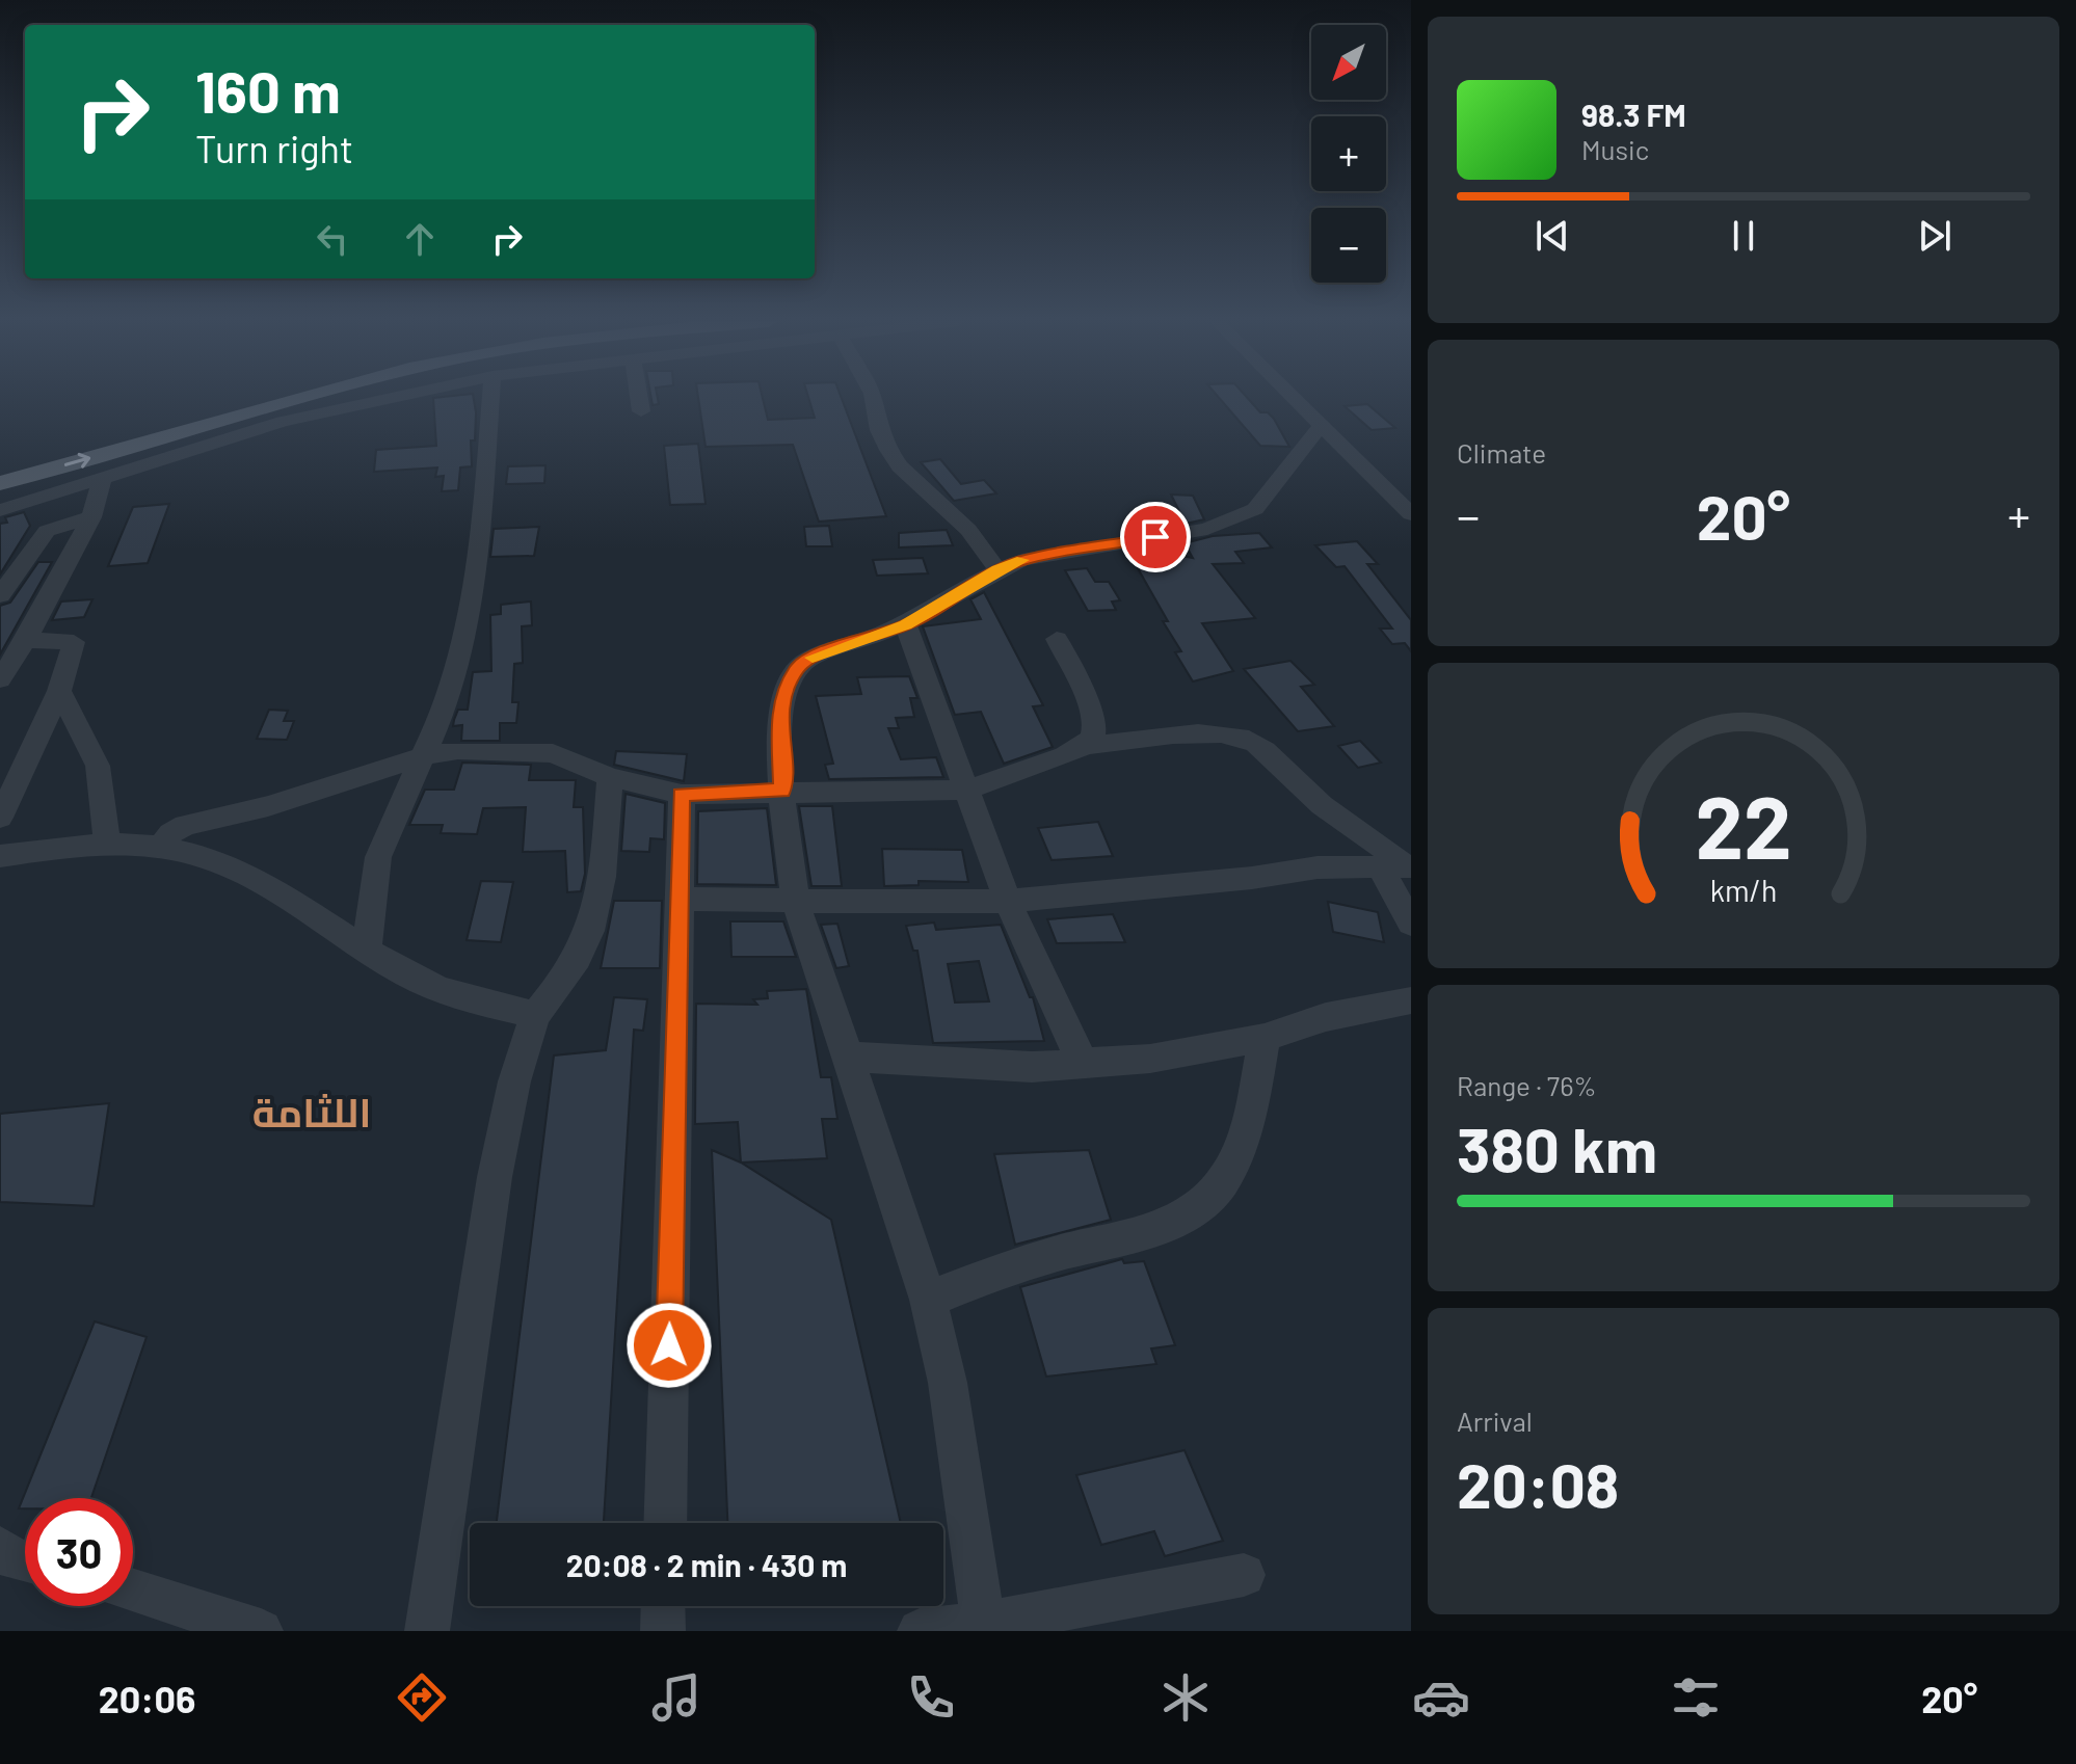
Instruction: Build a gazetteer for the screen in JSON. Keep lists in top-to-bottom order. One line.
{"districts":["اللثامة"],"north":"bottom left","page":{"map_buttons":["+","−"],"turn":["160 m","Turn right"],"song":["98.3 FM","Music"],"tile":["Climate",["Range · 76%","380 km"],["Arrival","20:08"]],"heat":["−","20°","+"],"limit":"30","trip":"20:08 · 2 min · 430 m","tabs":["20:06","20°"],"gauge":["22","km/h"]}}
